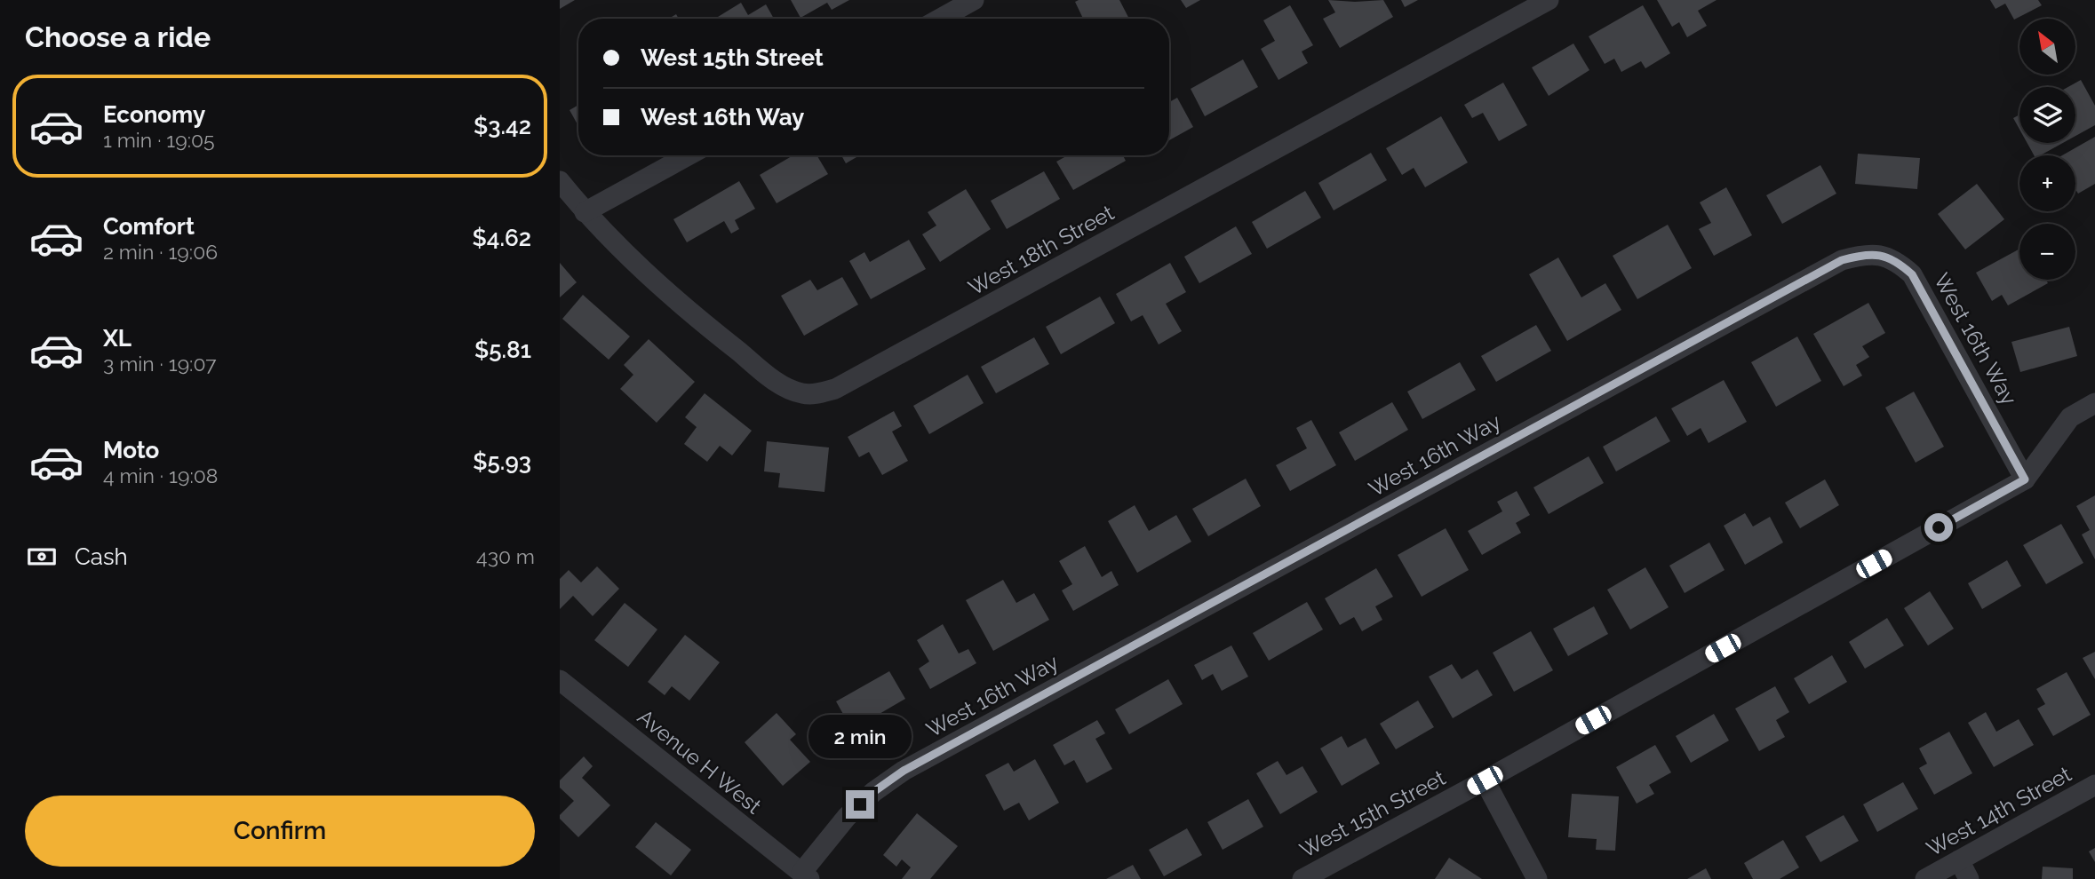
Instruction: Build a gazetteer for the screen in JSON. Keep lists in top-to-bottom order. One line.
{"streets":{"street":["West 18th Street","West 16th Way","Avenue H West","West 14th Street","West 15th Street"]},"crossings":[["West 16th Way","Avenue H West"],["West 16th Way","West 15th Street"]],"north":"top left","page":{"heading":"Choose a ride","map_buttons":["+","−"],"banner":["West 15th Street","West 16th Way"],"list":[{"name":"Economy","note":"1 min · 19:05","value":"$3.42"},{"name":"Comfort","note":"2 min · 19:06","value":"$4.62"},{"name":"XL","note":"3 min · 19:07","value":"$5.81"},{"name":"Moto","note":"4 min · 19:08","value":"$5.93"}],"pay":["Cash","430 m"],"bubble":"2 min","buttons":"Confirm"}}
